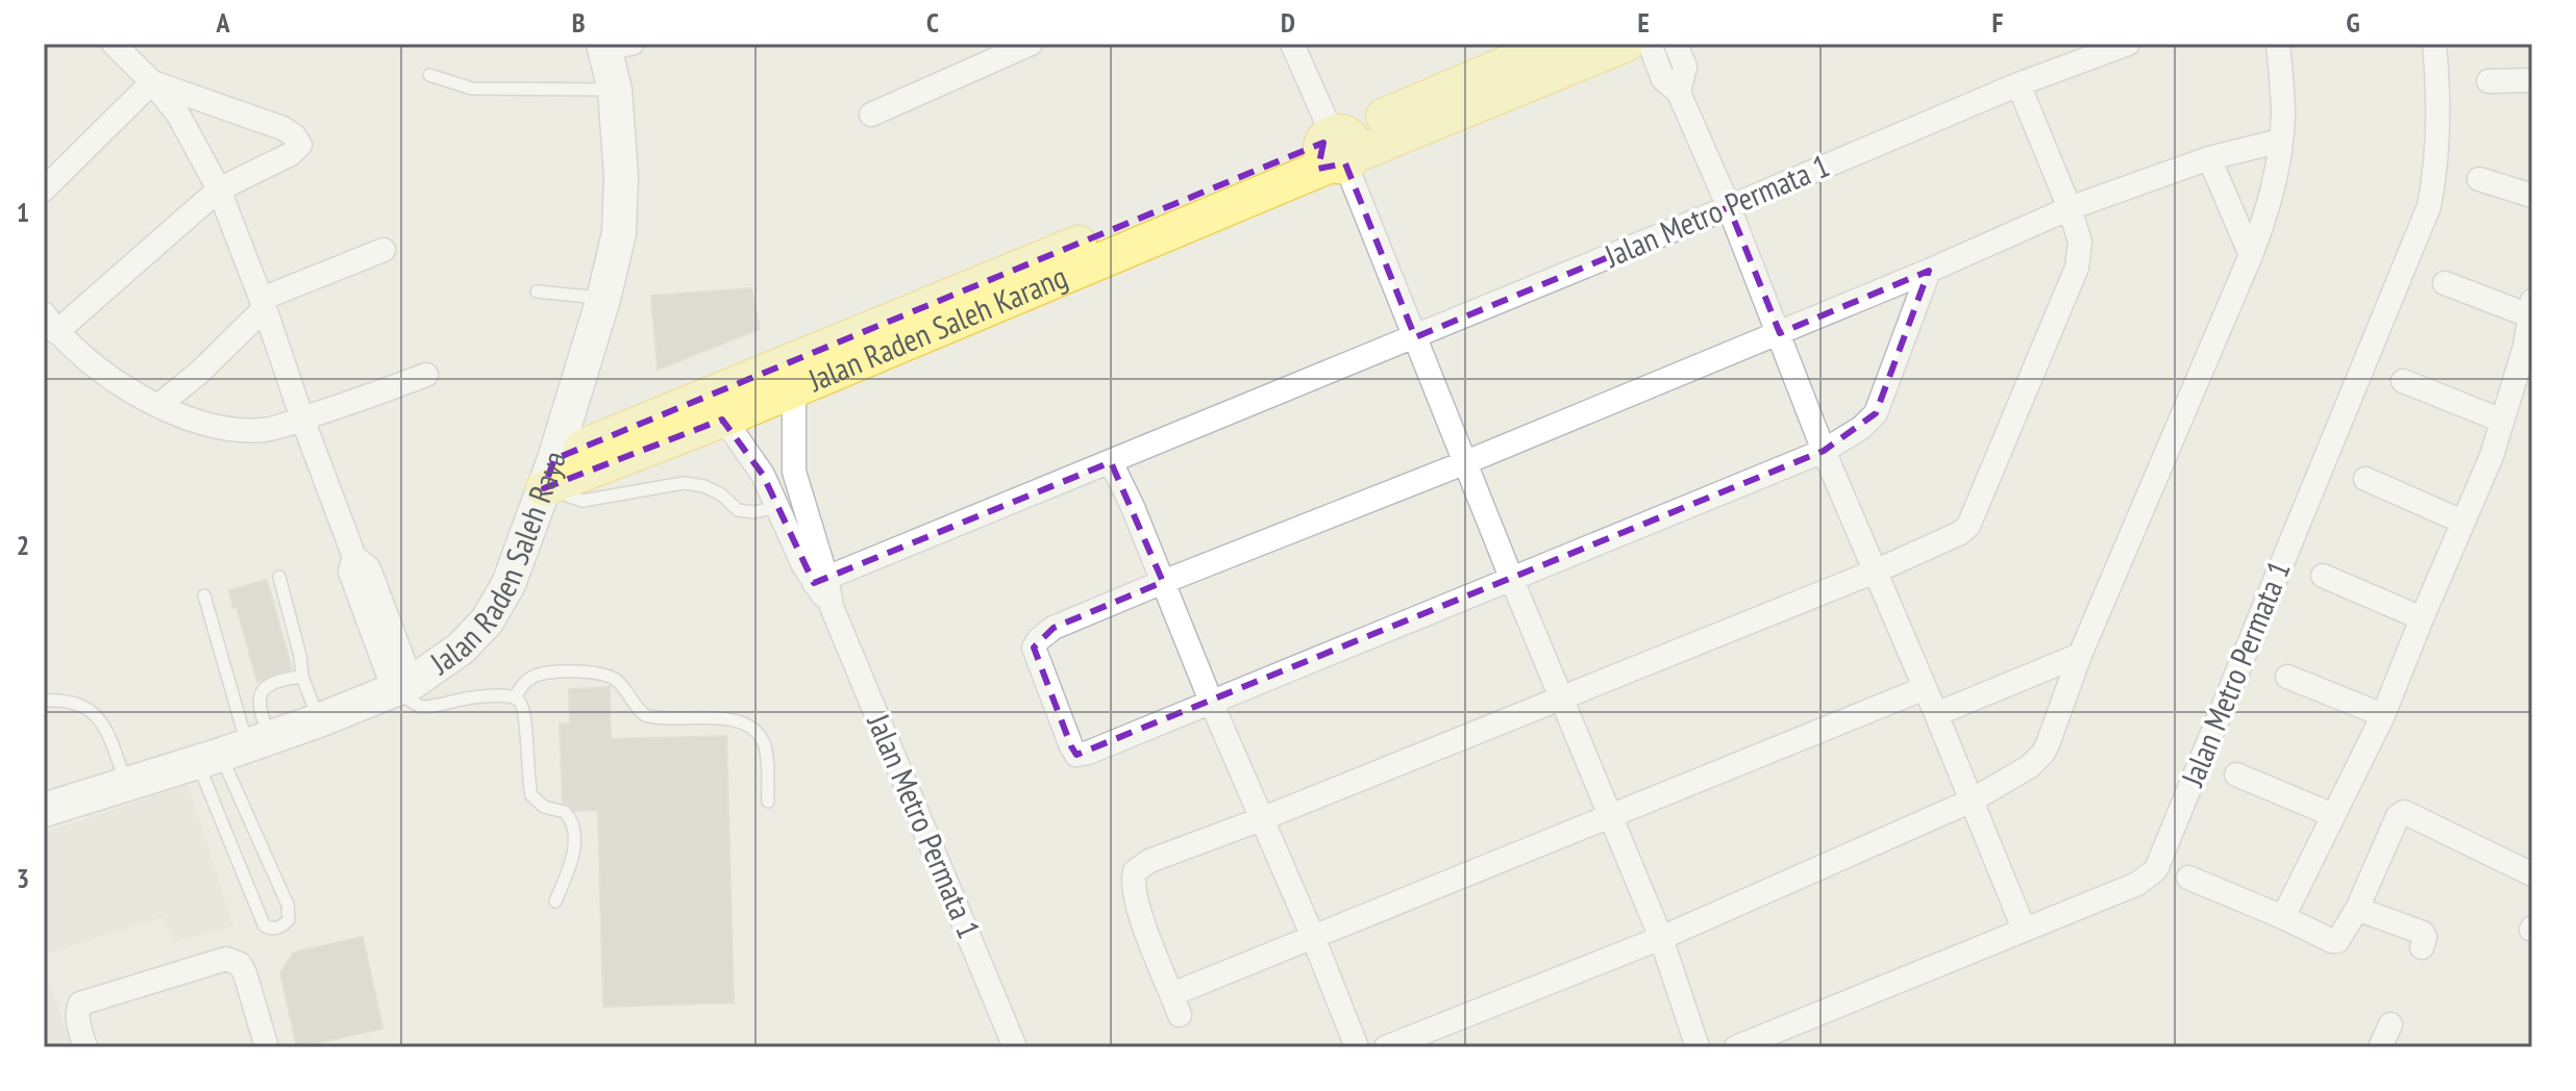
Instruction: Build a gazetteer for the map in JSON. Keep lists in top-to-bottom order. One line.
{"streets":{"main road":["Jalan Raden Saleh Karang","Jalan Raden Saleh Raya"],"street":["Jalan Metro Permata 1"]},"crossings":[["Jalan Metro Permata 1","Jalan Raden Saleh Karang"],["Jalan Raden Saleh Karang","Jalan Raden Saleh Raya"]],"grid":{"columns":["A","B","C","D","E","F","G"],"rows":["1","2","3"]}}
